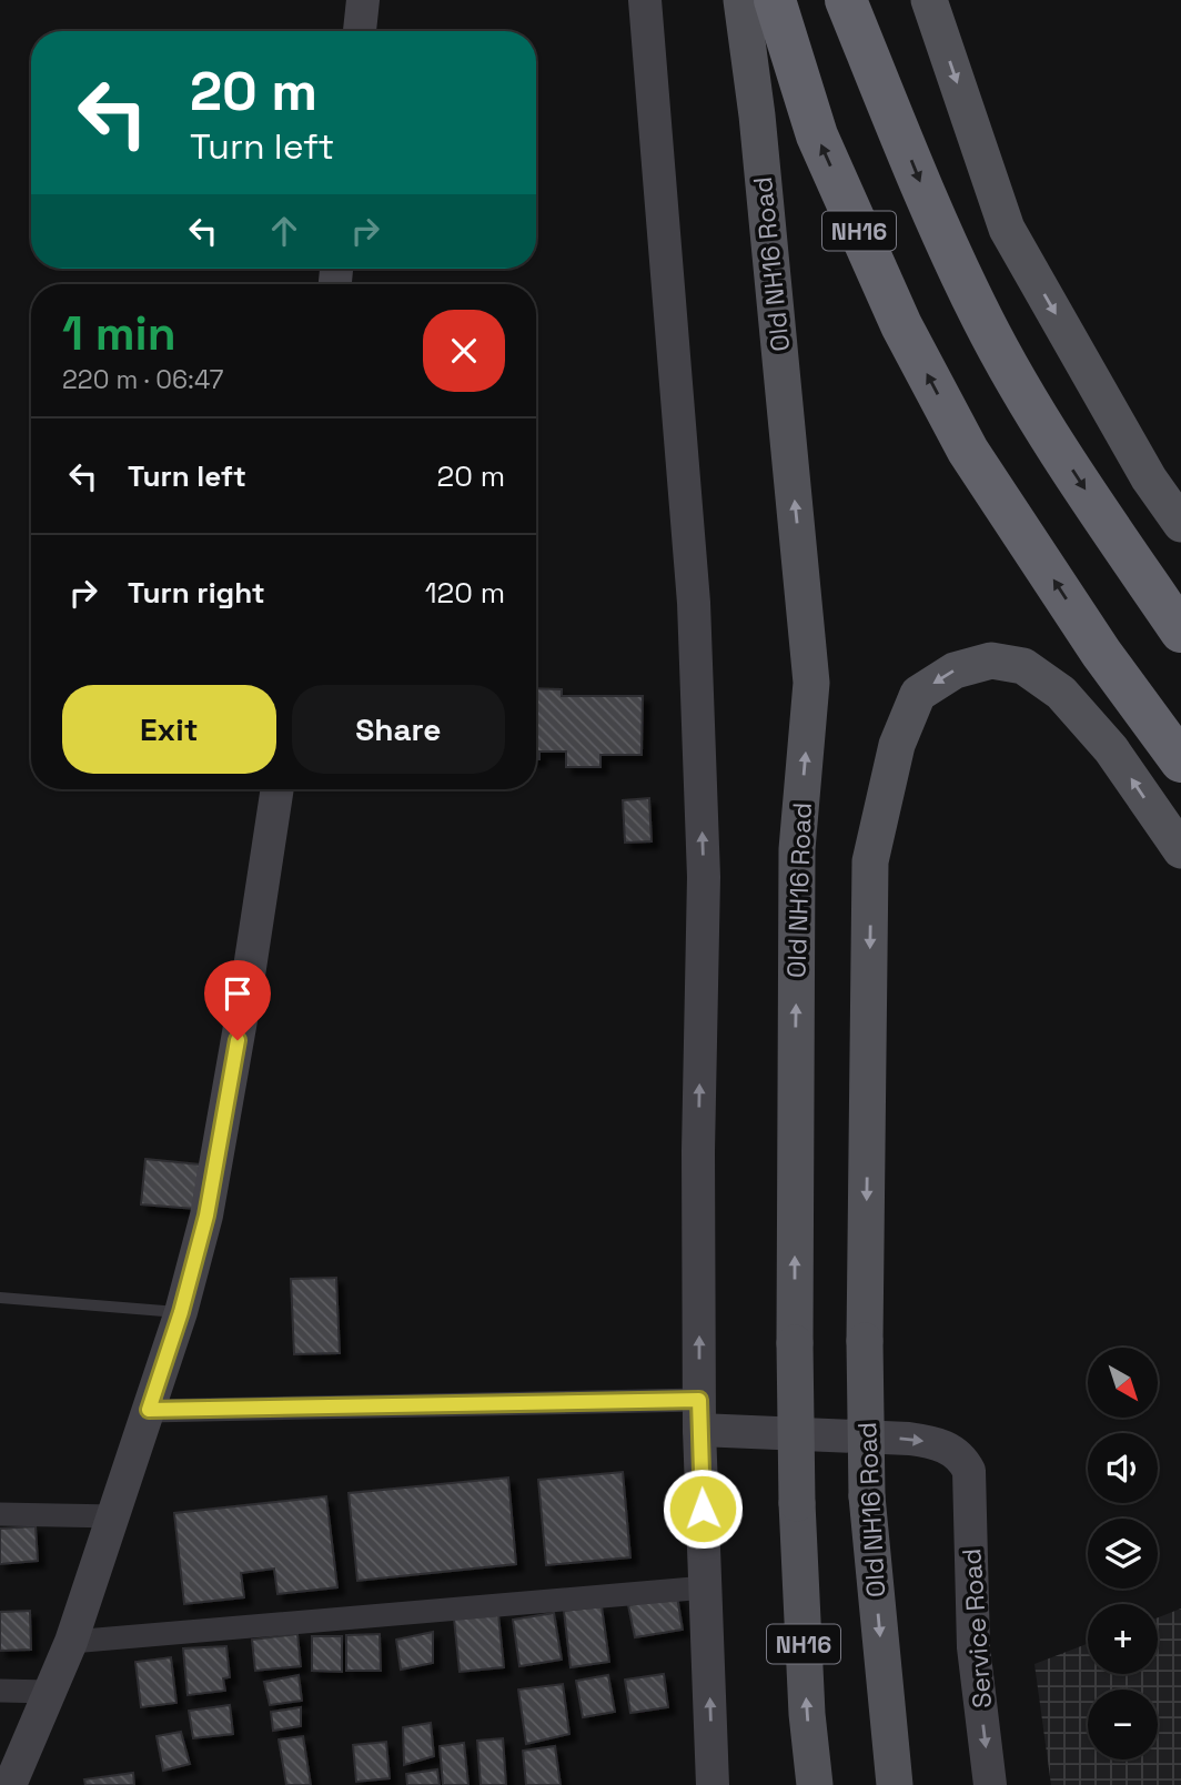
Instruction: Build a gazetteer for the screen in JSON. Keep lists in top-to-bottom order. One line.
{"streets":{"highway":["NH16"],"main road":["Old NH16 Road"],"street":["Service Road"]},"north":"bottom right","page":{"turn":["20 m","Turn left"],"heading":["1 min","220 m · 06:47"],"list":[{"name":"Turn left","value":"20 m"},{"name":"Turn right","value":"120 m"}],"buttons":["Exit","Share"],"map_buttons":["+","−"]}}
